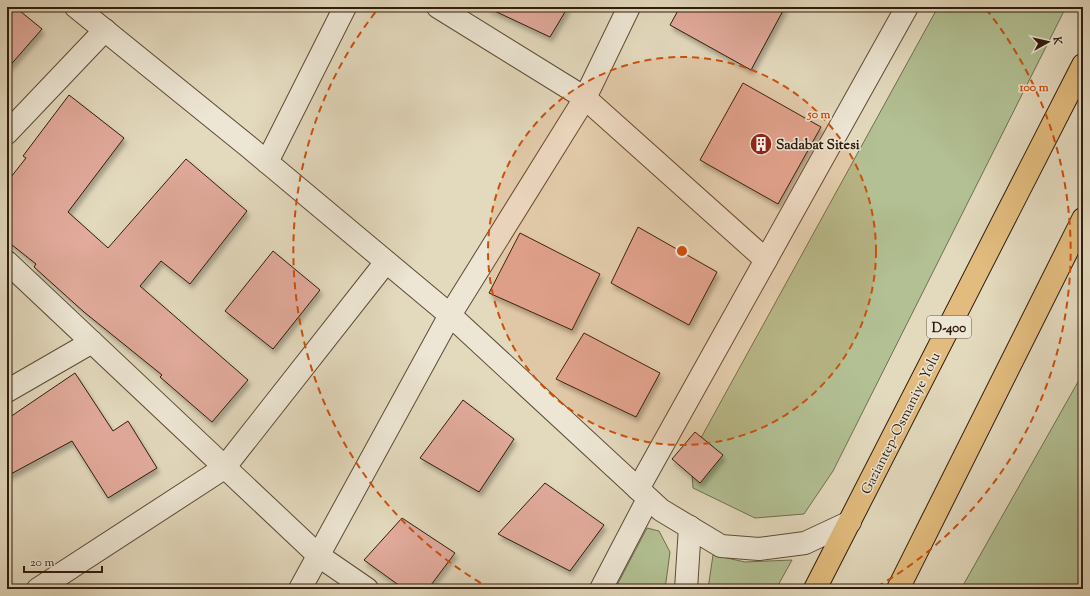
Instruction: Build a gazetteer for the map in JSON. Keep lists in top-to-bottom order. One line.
{"streets":{"highway":["D-400","Gaziantep-Osmaniye Yolu"]},"places":{"building":["Sadabat Sitesi"]},"scale_bar":"20 m","north":"right","rings":["100 m","50 m"]}
